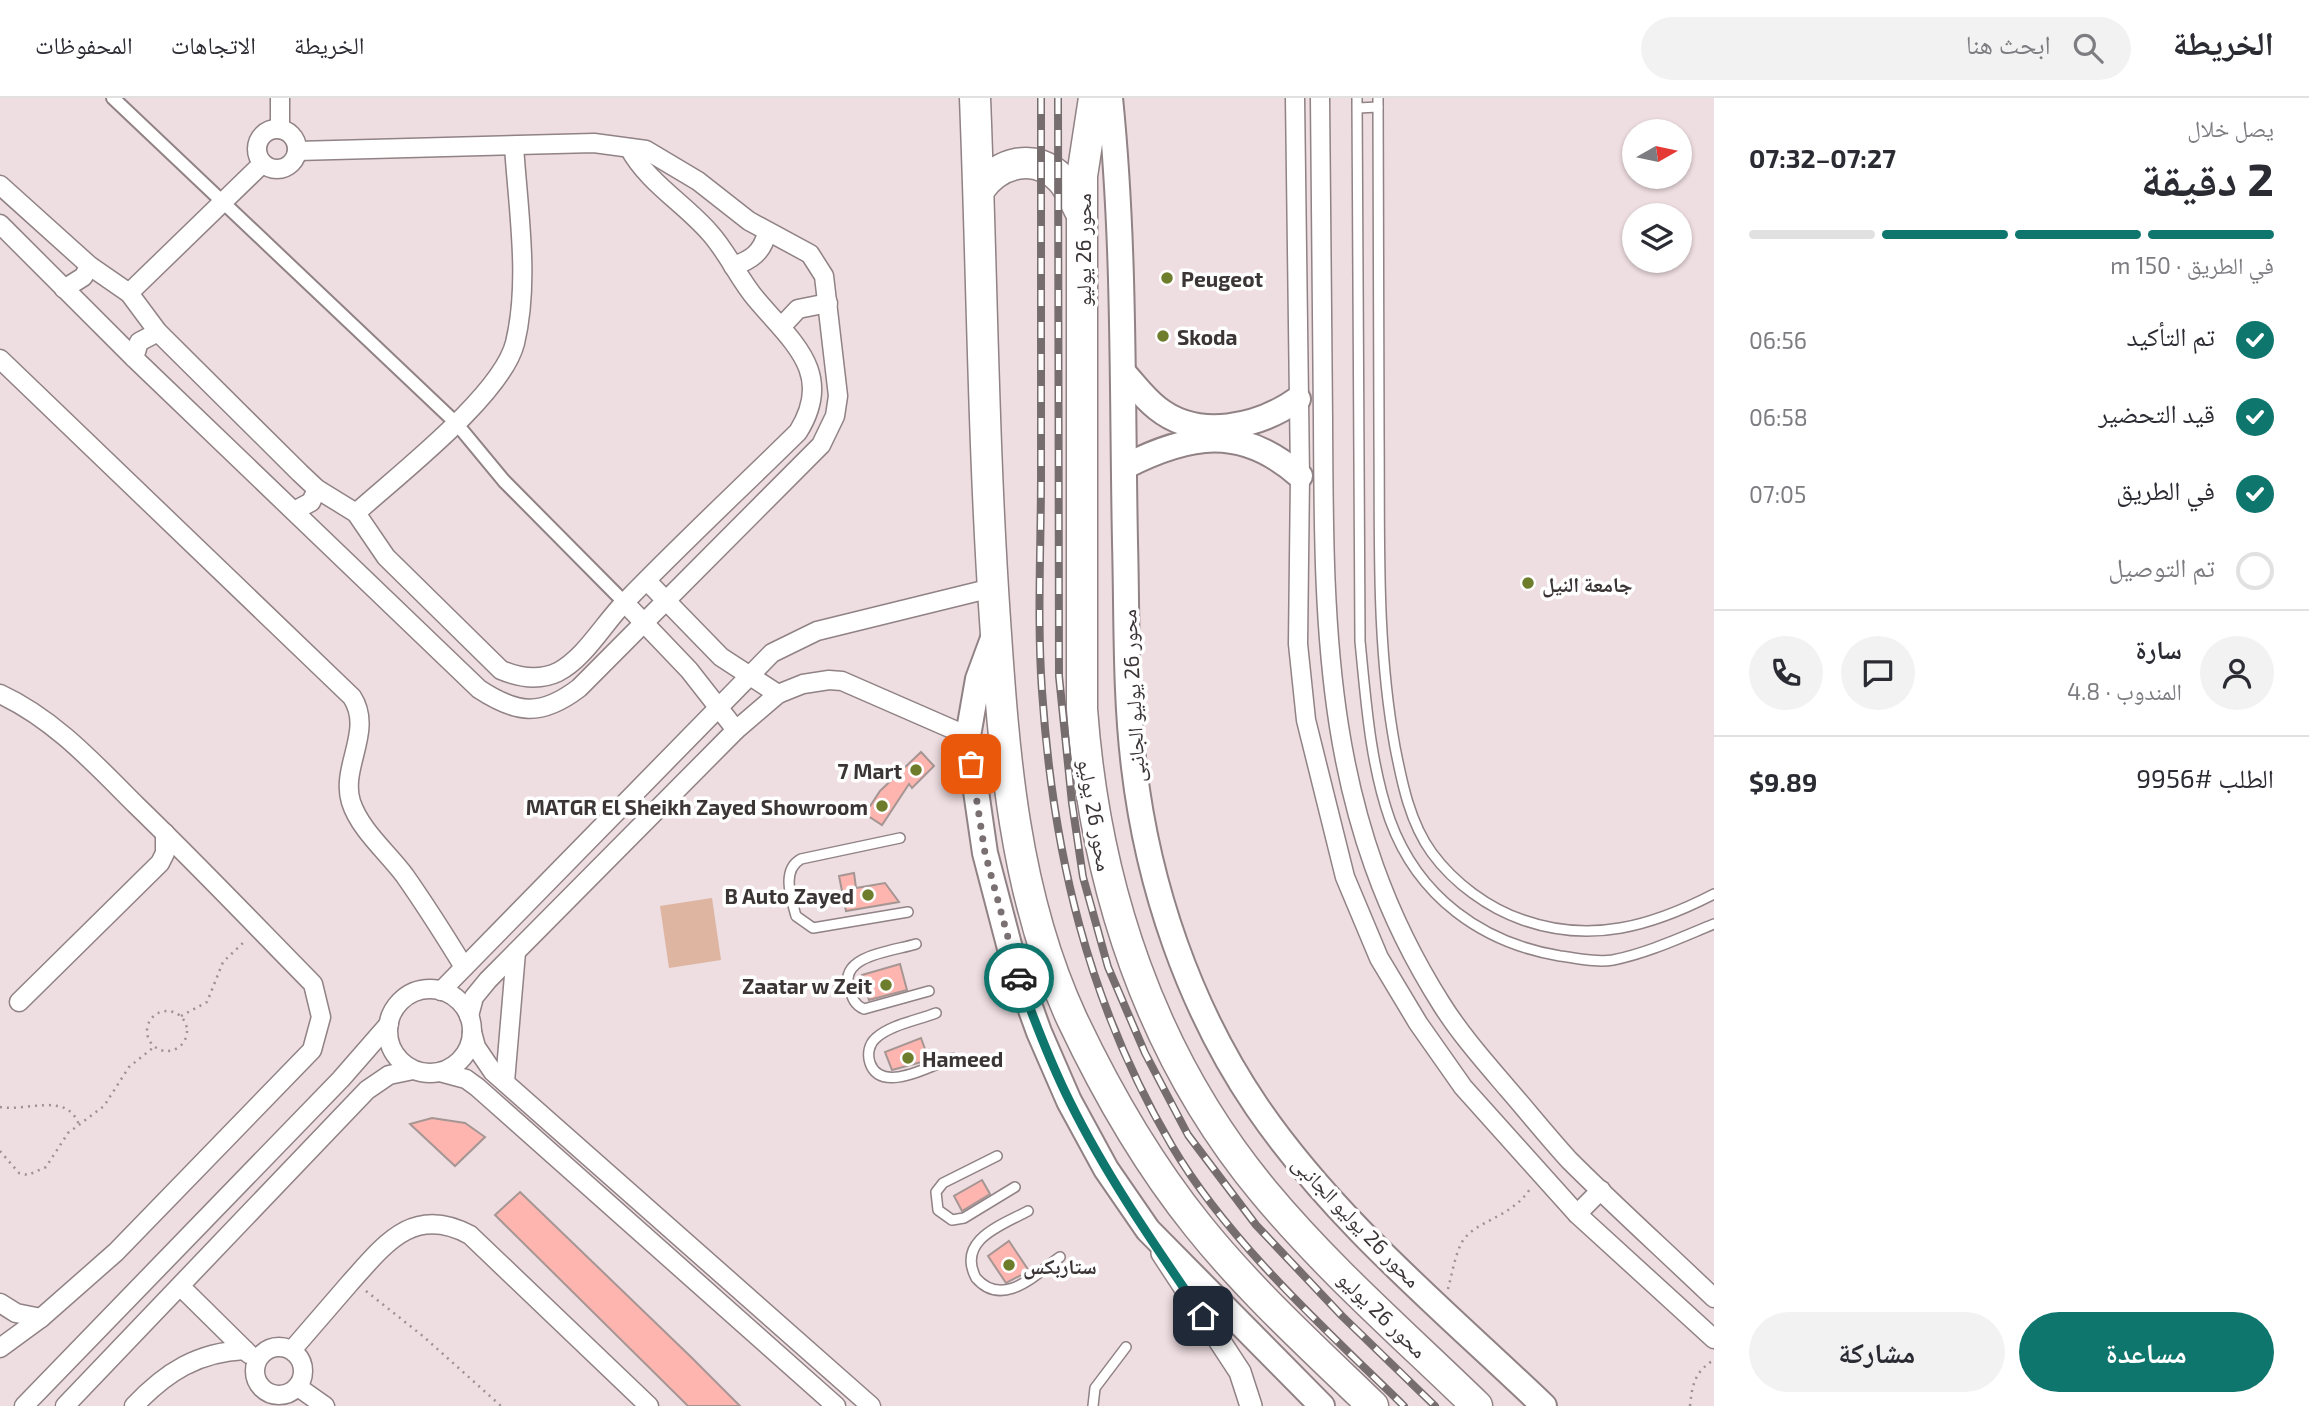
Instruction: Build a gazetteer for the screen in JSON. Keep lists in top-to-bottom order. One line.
{"streets":{"highway":["محور 26 يوليو"],"main road":["محور 26 يوليو الجانبى"]},"places":["Peugeot","Skoda","جامعة النيل","7 Mart","MATGR El Sheikh Zayed Showroom","B Auto Zayed","Zaatar w Zeit","Hameed","ستاربكس"],"north":"right","page":{"header":"الخريطة","search":"ابحث هنا","nav":["الخريطة","الاتجاهات","المحفوظات"],"heading":["2 دقيقة","يصل خلال","07:27–07:32"],"panel":["سارة","المندوب · 4.8","الطلب #9956","$9.89"],"bar":"في الطريق · 150 m","list":[["تم التأكيد","06:56"],["قيد التحضير","06:58"],["في الطريق","07:05"],"تم التوصيل"],"buttons":["مساعدة","مشاركة"]}}
